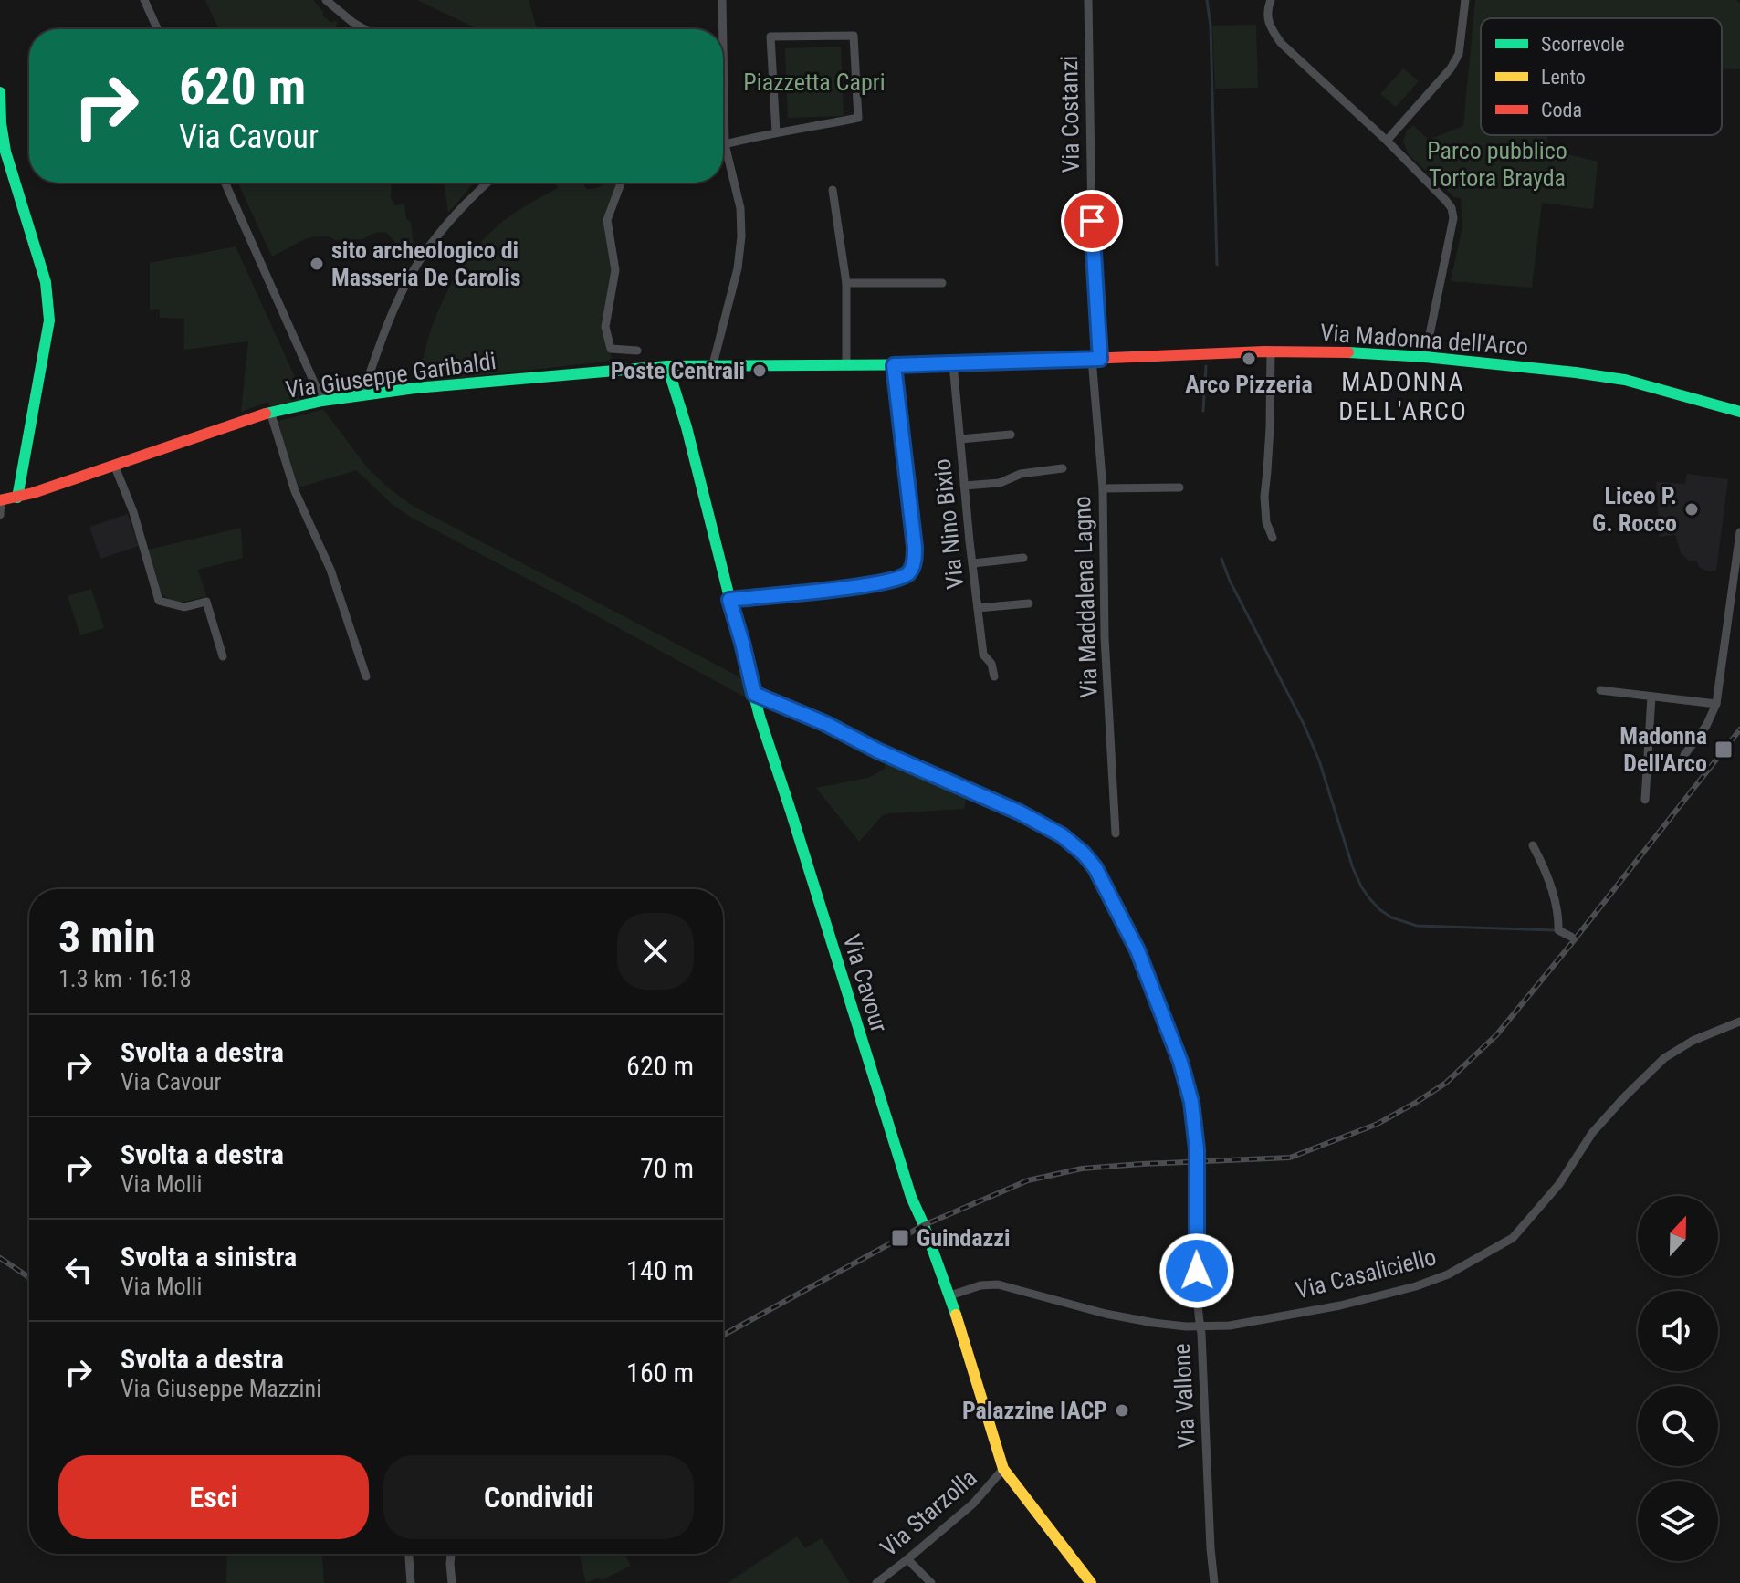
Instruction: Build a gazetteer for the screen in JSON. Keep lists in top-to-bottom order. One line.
{"streets":{"main road":["Via Madonna dell'Arco","Via Giuseppe Garibaldi","Via Cavour"],"street":["Via Costanzi","Via Nino Bixio","Via Maddalena Lagno","Via Casaliciello","Via Vallone","Via Starzolla"]},"crossings":[["Via Costanzi","Via Madonna dell'Arco"],["Via Costanzi","Via Maddalena Lagno"],["Via Madonna dell'Arco","Via Giuseppe Garibaldi"],["Via Madonna dell'Arco","Via Nino Bixio"],["Via Madonna dell'Arco","Via Maddalena Lagno"],["Via Giuseppe Garibaldi","Via Cavour"],["Via Cavour","Via Casaliciello"],["Via Cavour","Via Vallone"],["Via Cavour","Via Starzolla"],["Via Casaliciello","Via Vallone"]],"districts":["MADONNA DELL'ARCO"],"parks":["Piazzetta Capri","Parco pubblico Tortora Brayda"],"places":{"other":["sito archeologico di Masseria De Carolis","Arco Pizzeria","Poste Centrali","Liceo P. G. Rocco","Palazzine IACP"],"transit":["Madonna Dell'Arco","Guindazzi"]},"legend":["Scorrevole","Lento","Coda"],"north":"top","page":{"turn":["620 m","Via Cavour"],"heading":["3 min","1.3 km · 16:18"],"list":[{"name":"Svolta a destra","note":"Via Cavour","value":"620 m"},{"name":"Svolta a destra","note":"Via Molli","value":"70 m"},{"name":"Svolta a sinistra","note":"Via Molli","value":"140 m"},{"name":"Svolta a destra","note":"Via Giuseppe Mazzini","value":"160 m"}],"buttons":["Esci","Condividi"]}}
